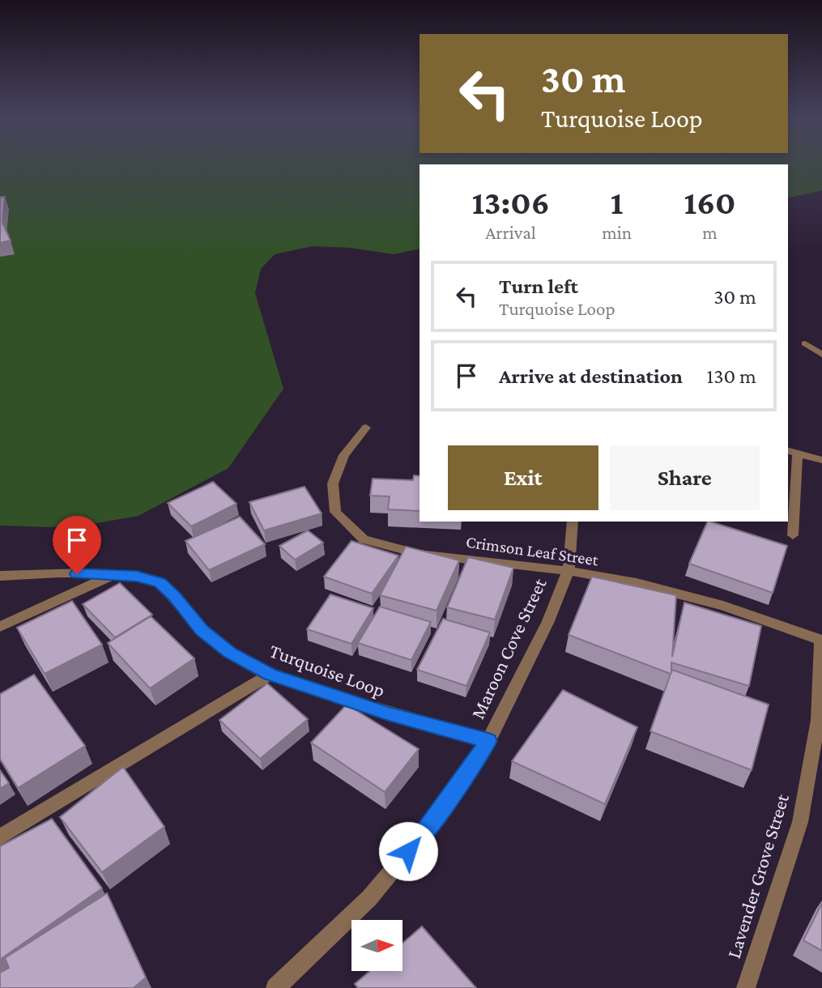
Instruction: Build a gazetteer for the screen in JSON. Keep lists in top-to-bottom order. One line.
{"streets":{"street":["Crimson Leaf Street","Maroon Cove Street","Turquoise Loop","Lavender Grove Street"]},"crossings":[["Crimson Leaf Street","Maroon Cove Street"],["Crimson Leaf Street","Lavender Grove Street"],["Maroon Cove Street","Turquoise Loop"]],"north":"right","page":{"turn":["30 m","Turquoise Loop"],"eta":["13:06","Arrival","1","min","160","m"],"list":[{"name":"Turn left","note":"Turquoise Loop","value":"30 m"},{"name":"Arrive at destination","value":"130 m"}],"buttons":["Exit","Share"]}}
